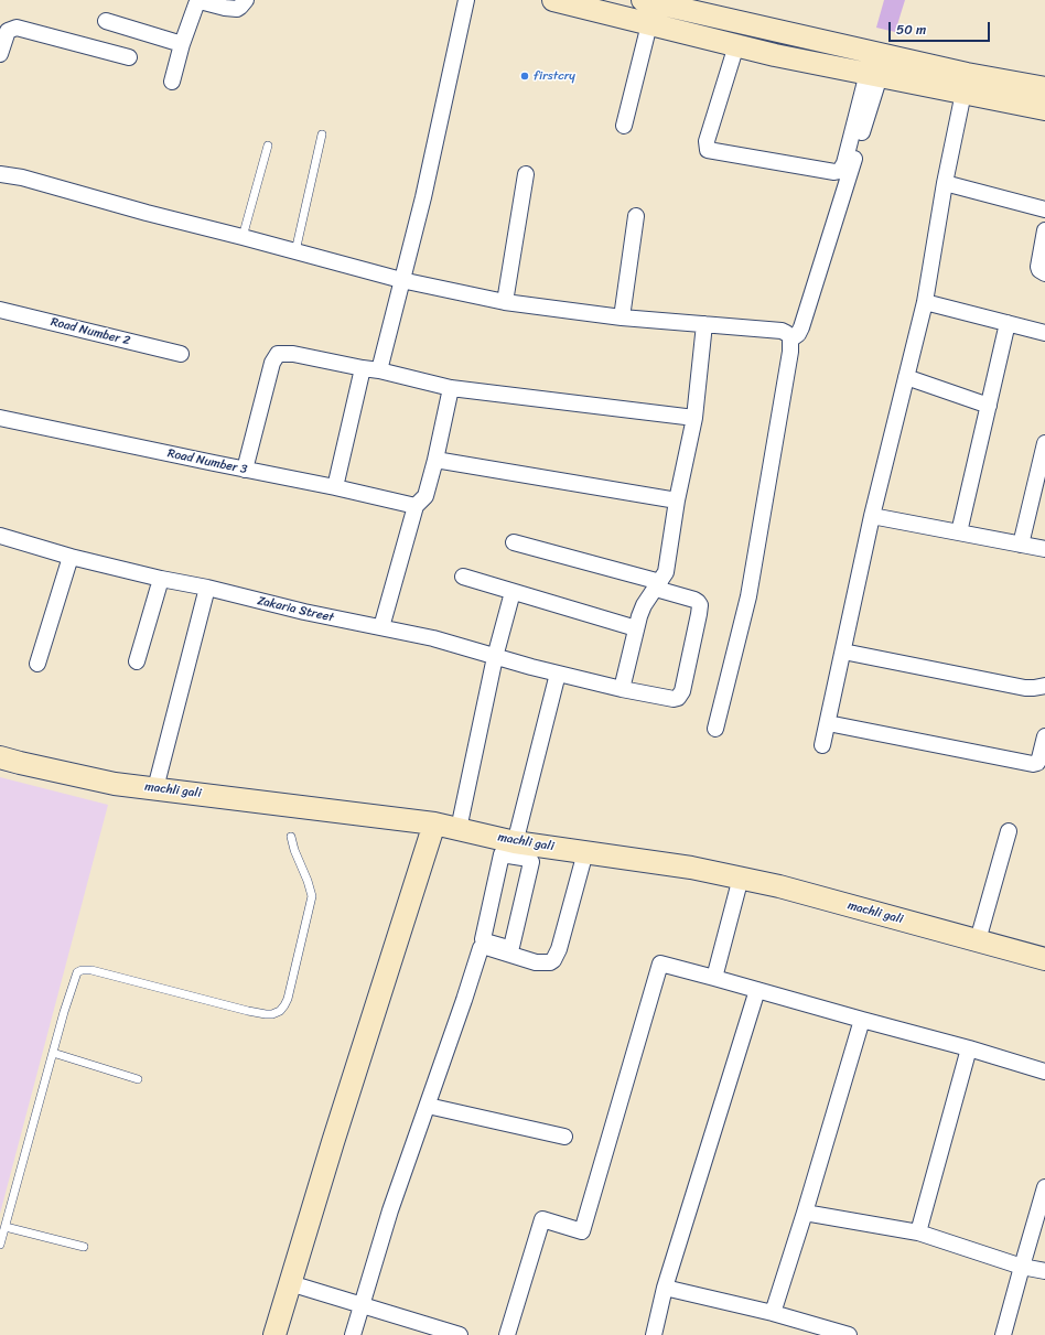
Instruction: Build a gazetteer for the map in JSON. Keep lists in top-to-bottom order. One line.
{"streets":{"street":["Road Number 2","Road Number 3","Zakaria Street","machli gali"]},"places":["firstcry"],"scale_bar":"50 m"}
